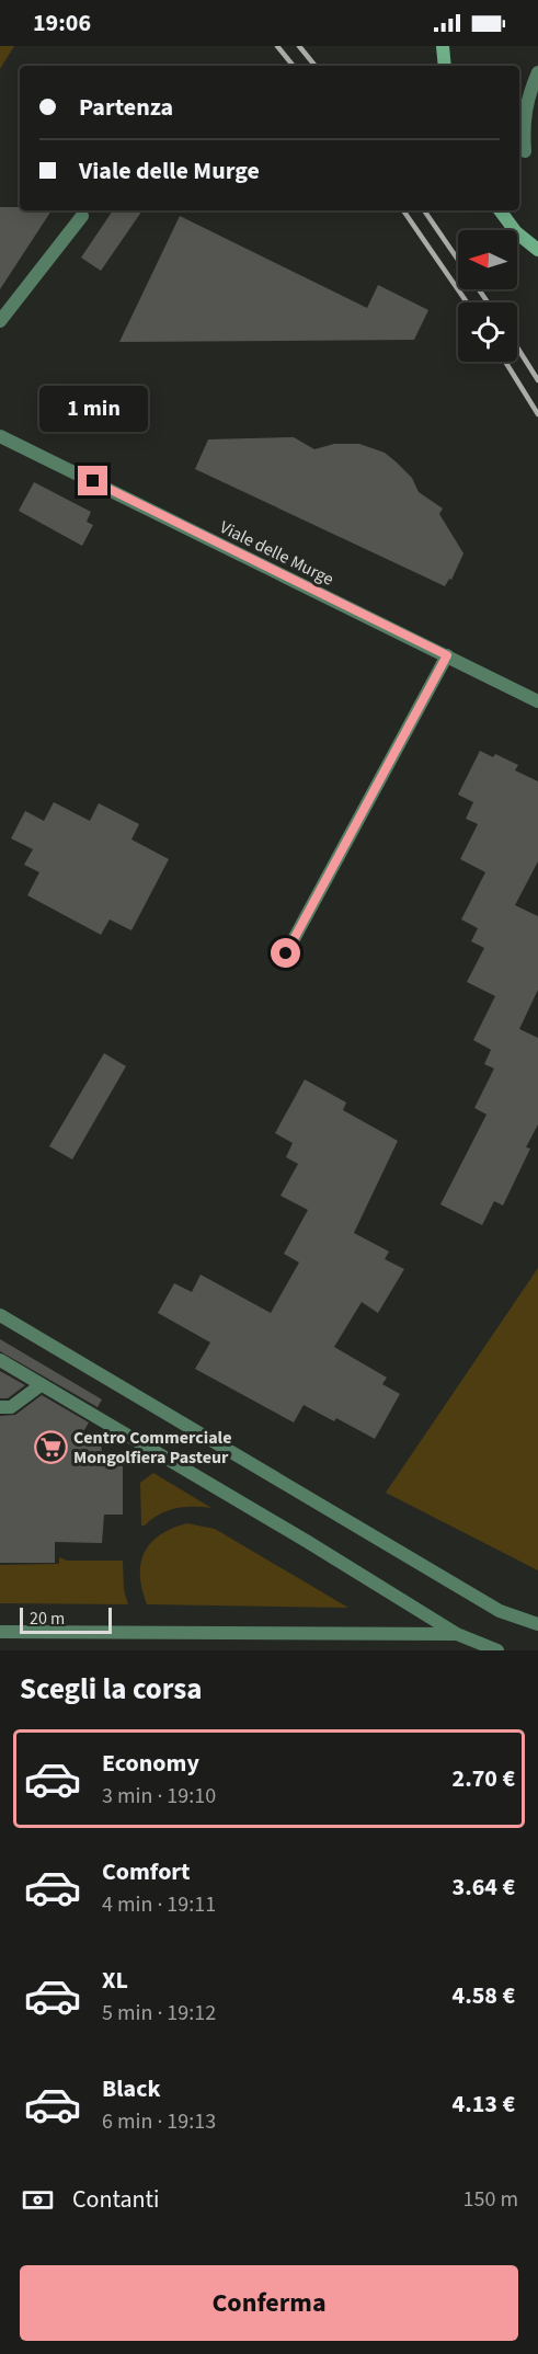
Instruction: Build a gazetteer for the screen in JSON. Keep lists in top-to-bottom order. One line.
{"streets":{"street":["Viale delle Murge"]},"places":{"supermarket":["Centro Commerciale Mongolfiera Pasteur"]},"scale_bar":"20 m","north":"left","page":{"status":"19:06","banner":["Partenza","Viale delle Murge"],"bubble":"1 min","scale":"20 m","heading":"Scegli la corsa","list":[{"name":"Economy","note":"3 min · 19:10","value":"2.70 €"},{"name":"Comfort","note":"4 min · 19:11","value":"3.64 €"},{"name":"XL","note":"5 min · 19:12","value":"4.58 €"},{"name":"Black","note":"6 min · 19:13","value":"4.13 €"}],"pay":["Contanti","150 m"],"buttons":"Conferma"}}
